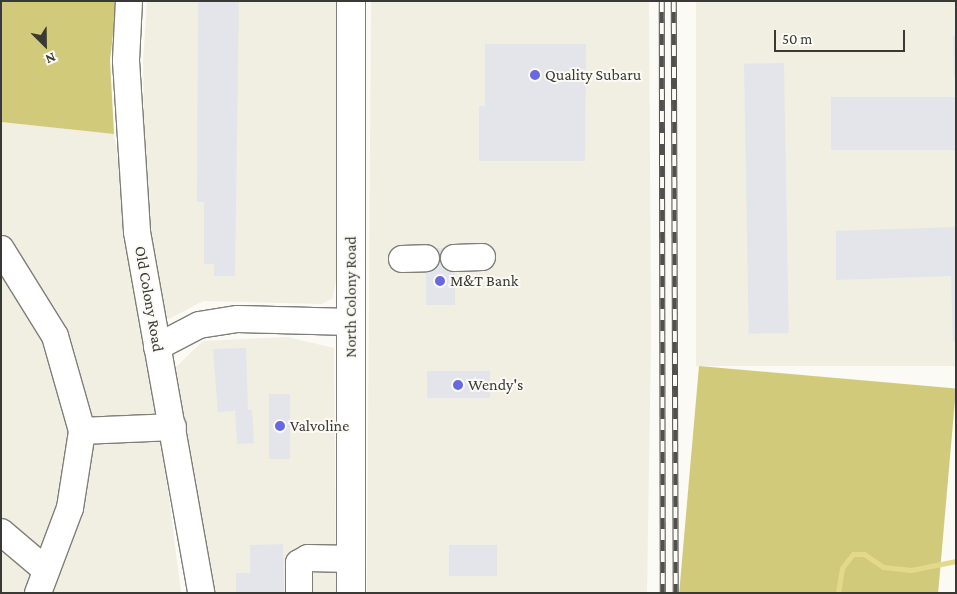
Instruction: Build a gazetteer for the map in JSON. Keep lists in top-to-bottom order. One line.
{"streets":{"main road":["North Colony Road"],"street":["Old Colony Road"]},"places":["Quality Subaru","M&T Bank","Wendy's","Valvoline"],"scale_bar":"50 m","north":"bottom right"}
